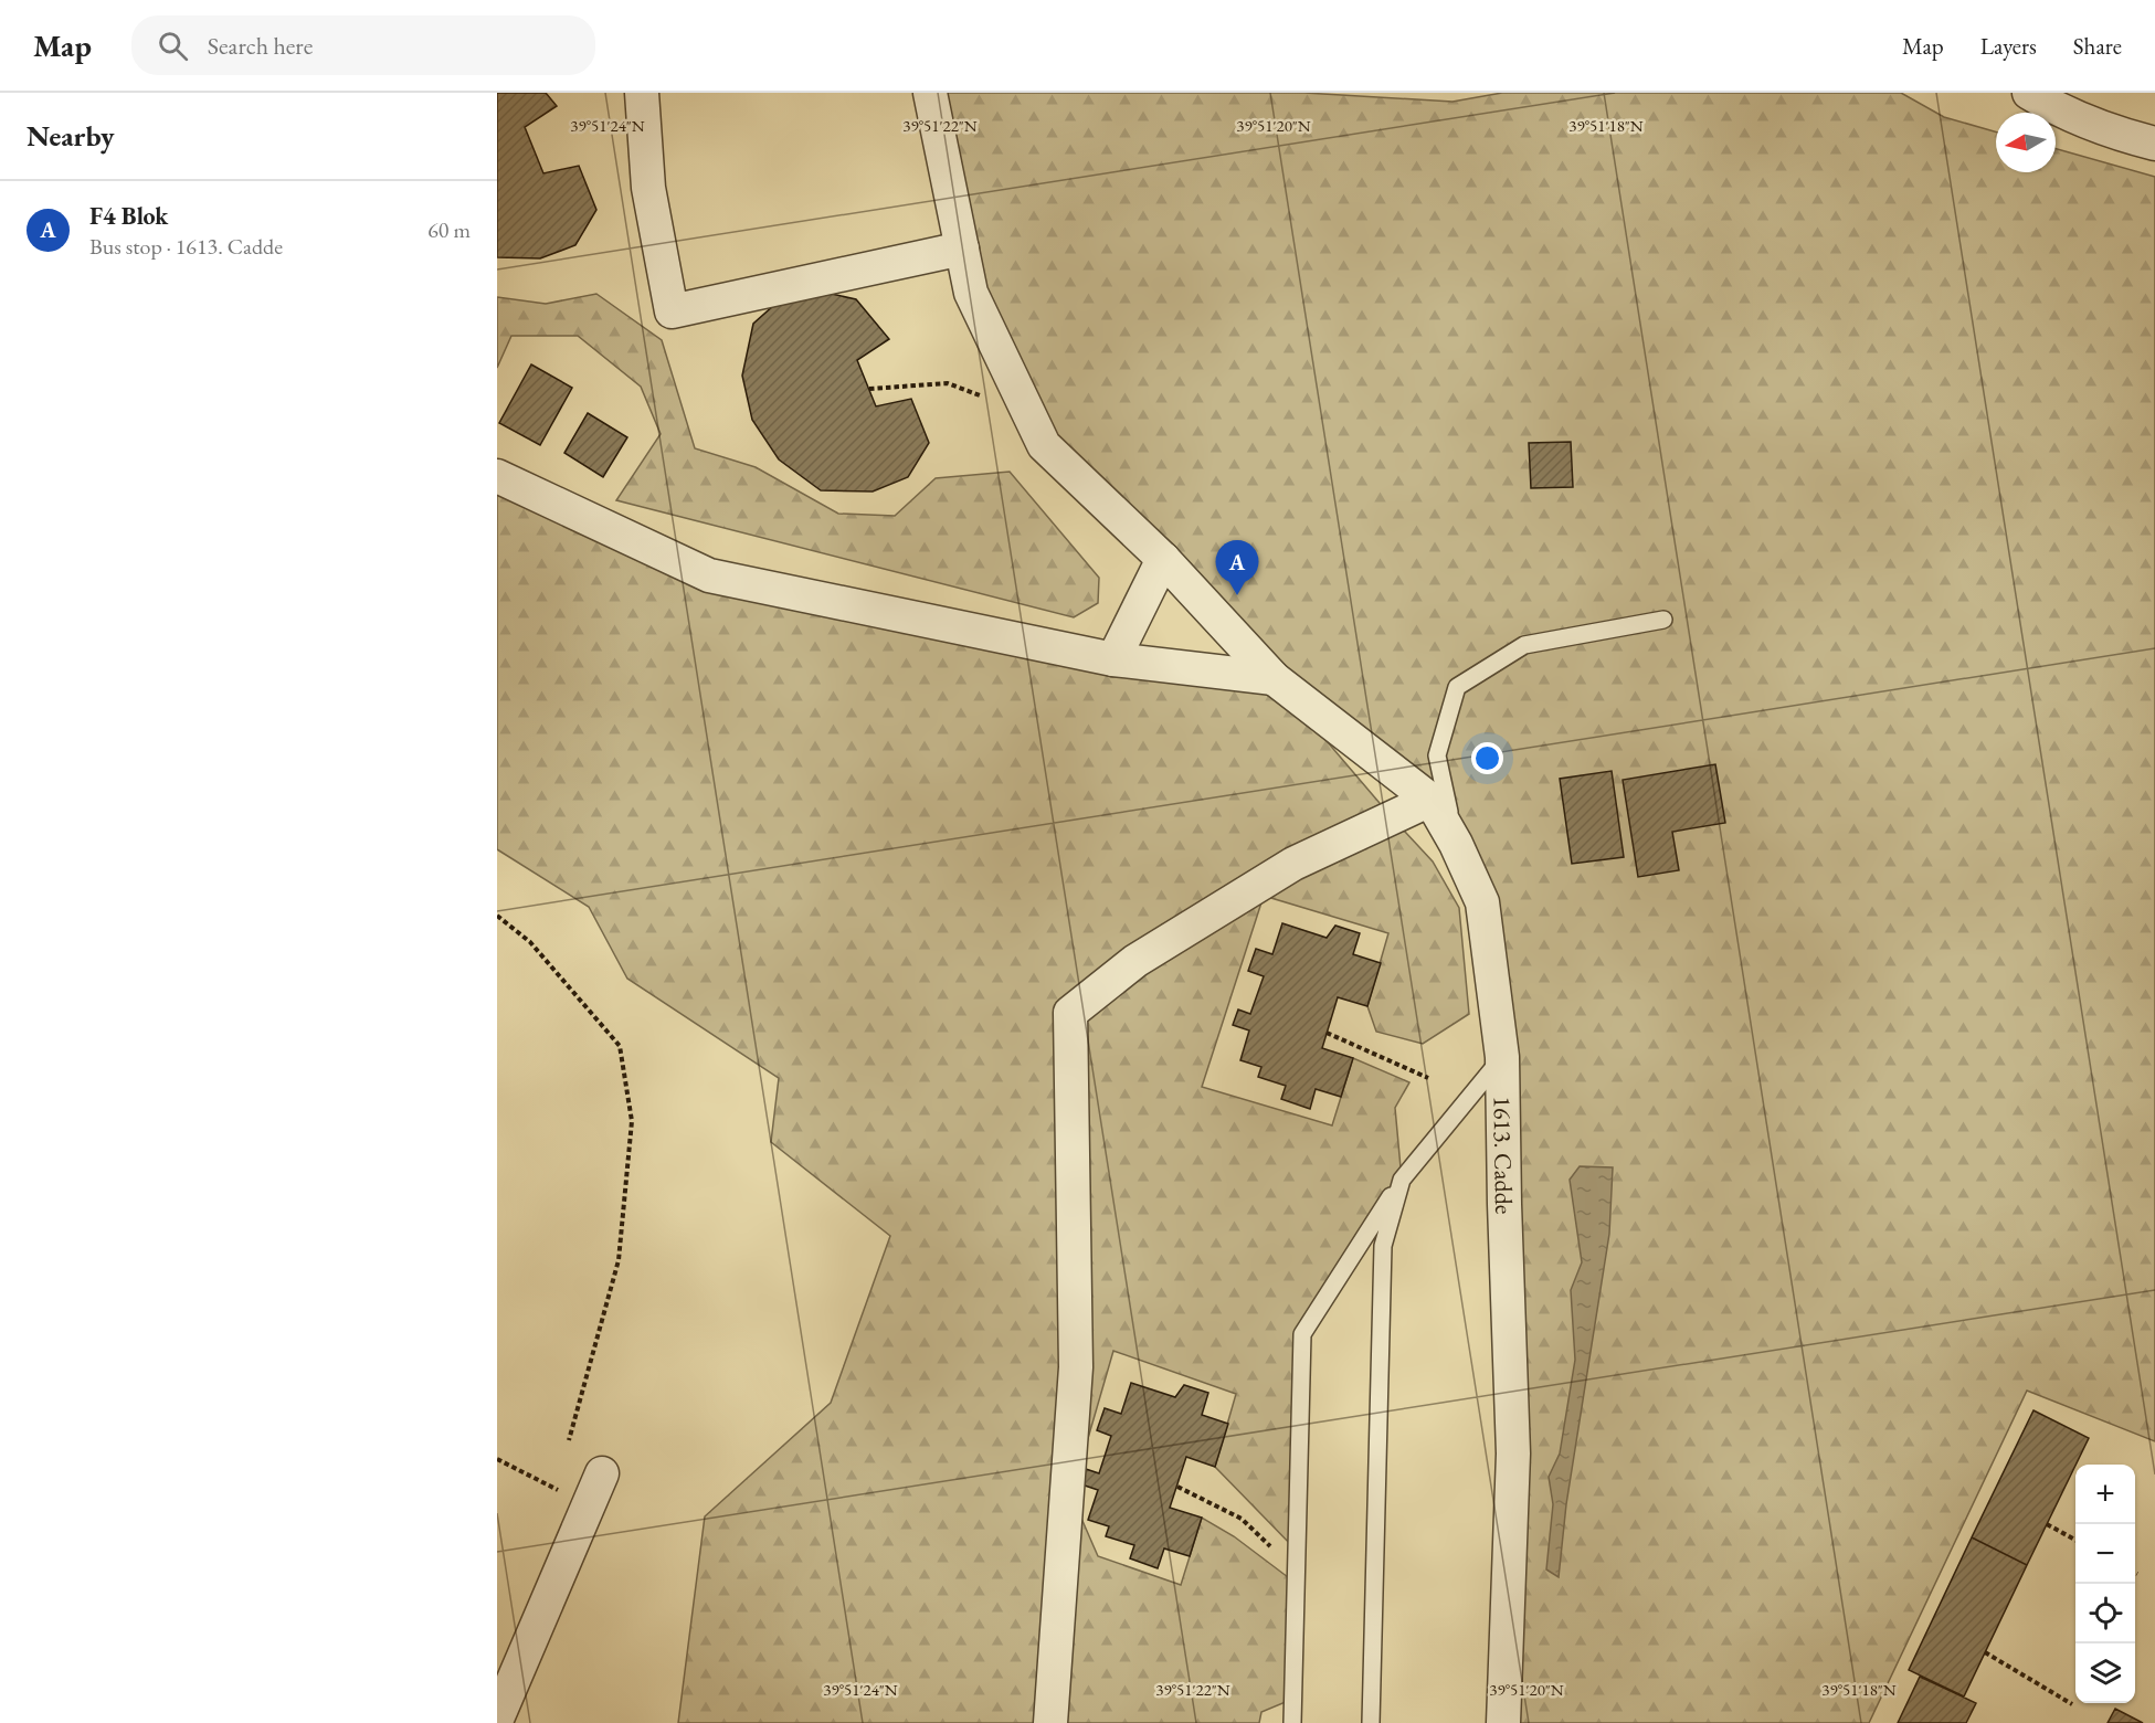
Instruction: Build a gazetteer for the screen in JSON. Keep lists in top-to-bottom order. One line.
{"streets":{"street":["1613. Cadde"]},"north":"left","page":{"header":"Map","search":"Search here","nav":["Map","Layers","Share"],"heading":"Nearby","list":[{"mark":"A","name":"F4 Blok","note":"Bus stop · 1613. Cadde","value":"60 m"}],"pins":"A","map_buttons":["+","−"]},"coordinates":["39°51'24\"N","39°51'22\"N","39°51'20\"N","39°51'18\"N"]}
